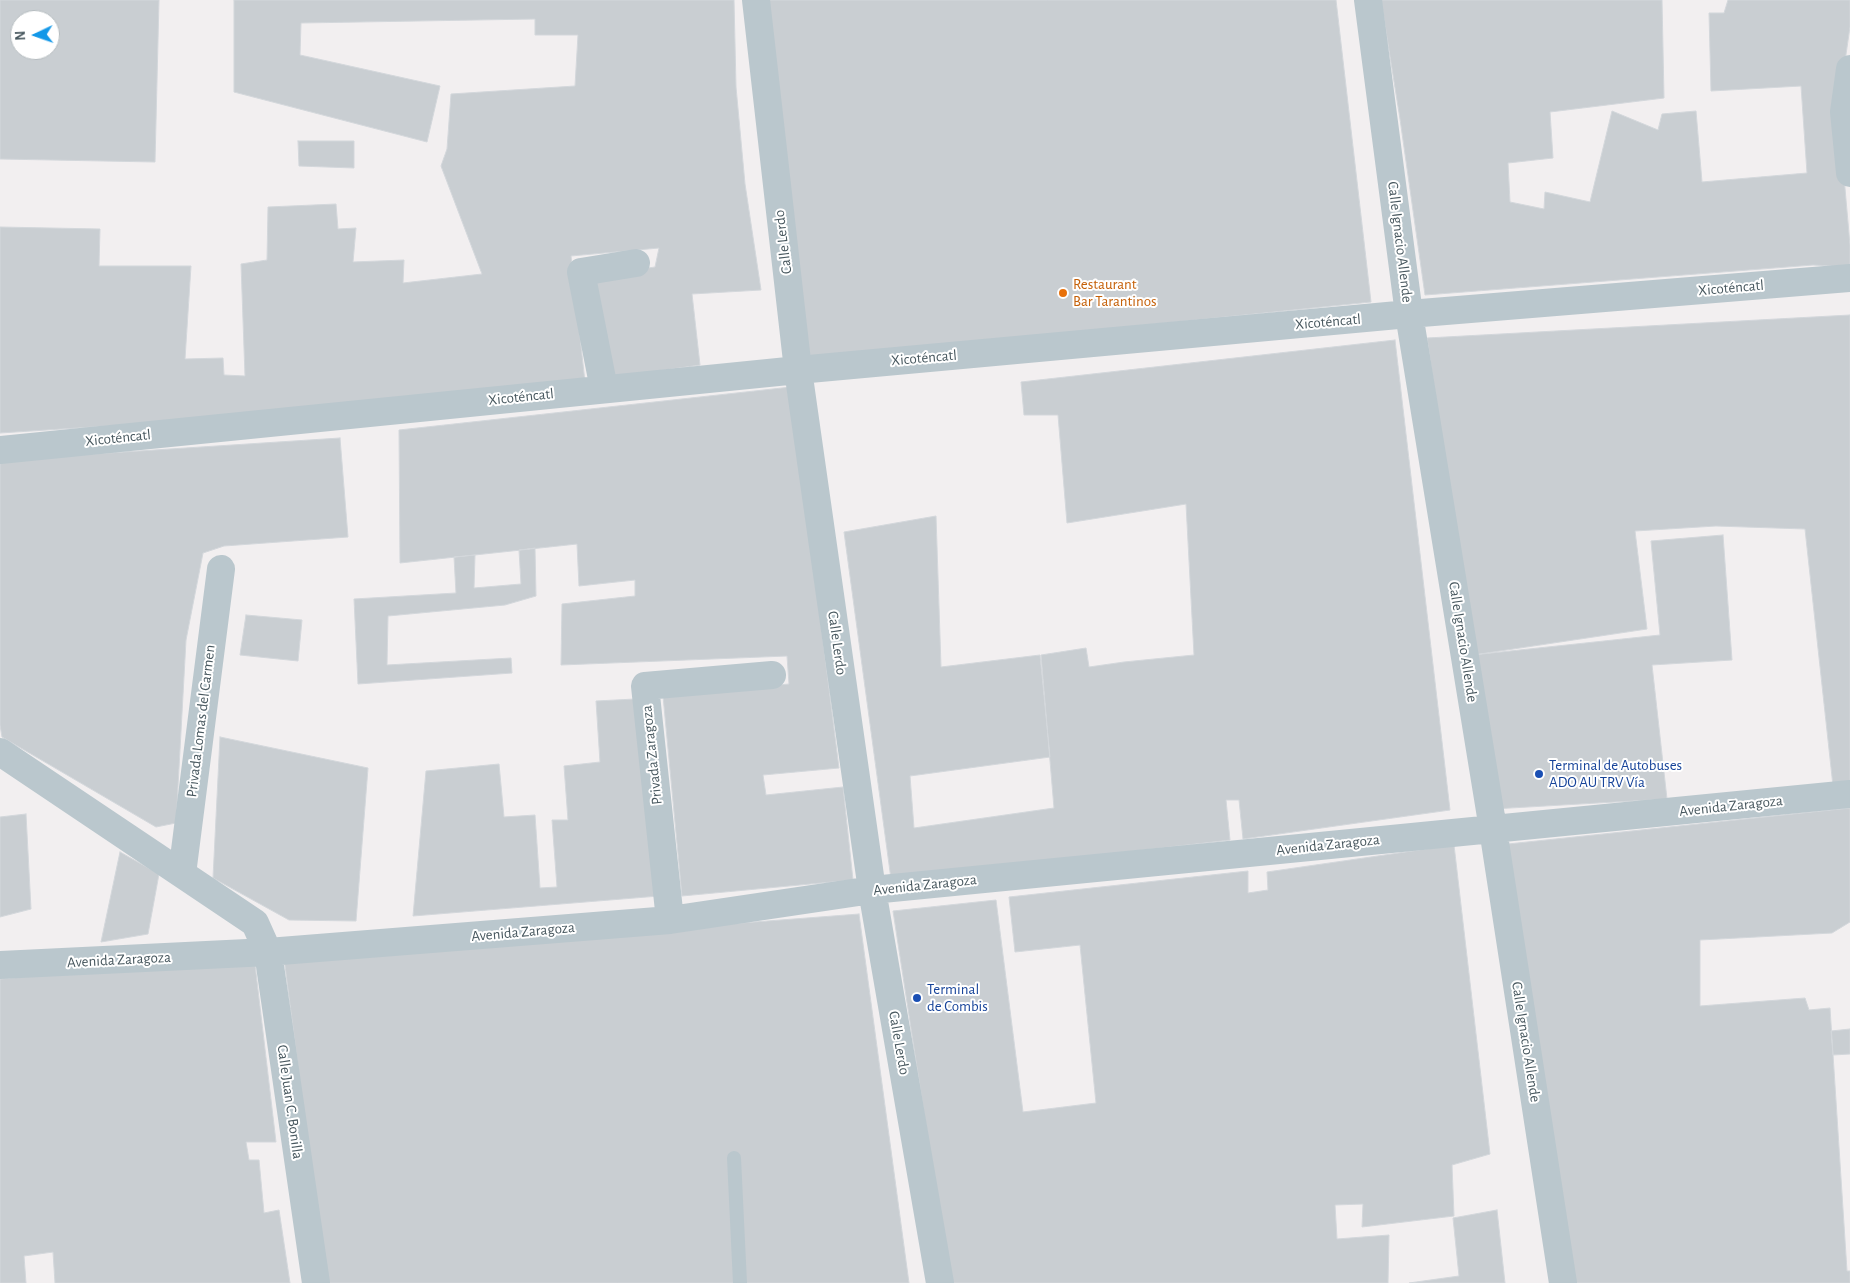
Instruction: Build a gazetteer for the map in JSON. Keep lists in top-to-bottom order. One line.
{"streets":{"street":["Calle Lerdo","Calle Ignacio Allende","Xicoténcatl","Privada Lomas del Carmen","Privada Zaragoza","Avenida Zaragoza","Calle Juan C. Bonilla"]},"crossings":[["Calle Lerdo","Xicoténcatl"],["Calle Lerdo","Avenida Zaragoza"],["Calle Ignacio Allende","Xicoténcatl"],["Calle Ignacio Allende","Avenida Zaragoza"],["Privada Lomas del Carmen","Calle Juan C. Bonilla"],["Privada Zaragoza","Avenida Zaragoza"],["Avenida Zaragoza","Calle Juan C. Bonilla"]],"places":["Restaurant Bar Tarantinos","Terminal de Autobuses ADO AU TRV Vía","Terminal de Combis"],"north":"left"}
